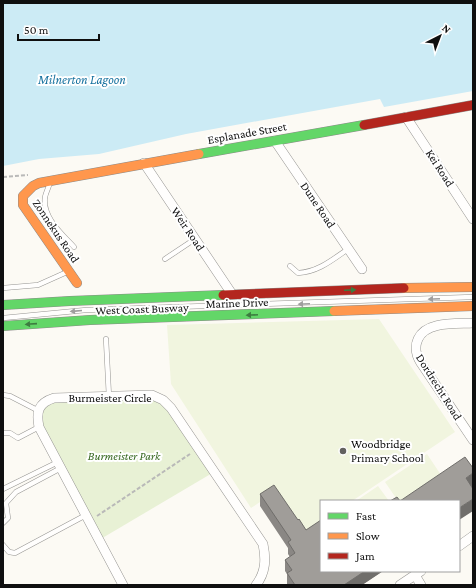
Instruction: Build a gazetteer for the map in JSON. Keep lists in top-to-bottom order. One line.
{"streets":{"main road":["Esplanade Street","Zonnekus Road","Marine Drive"],"street":["Kei Road","Dune Road","Weir Road","Dordrecht Road","Burmeister Circle"],"lane":["West Coast Busway"]},"crossings":[["Esplanade Street","Kei Road"],["Esplanade Street","Dune Road"],["Esplanade Street","Weir Road"],["Esplanade Street","Zonnekus Road"],["Weir Road","Marine Drive"]],"one_way":["West Coast Busway"],"water":["Milnerton Lagoon"],"parks":["Burmeister Park"],"places":["Woodbridge Primary School"],"legend":["Fast","Slow","Jam"],"scale_bar":"50 m","north":"top right"}
